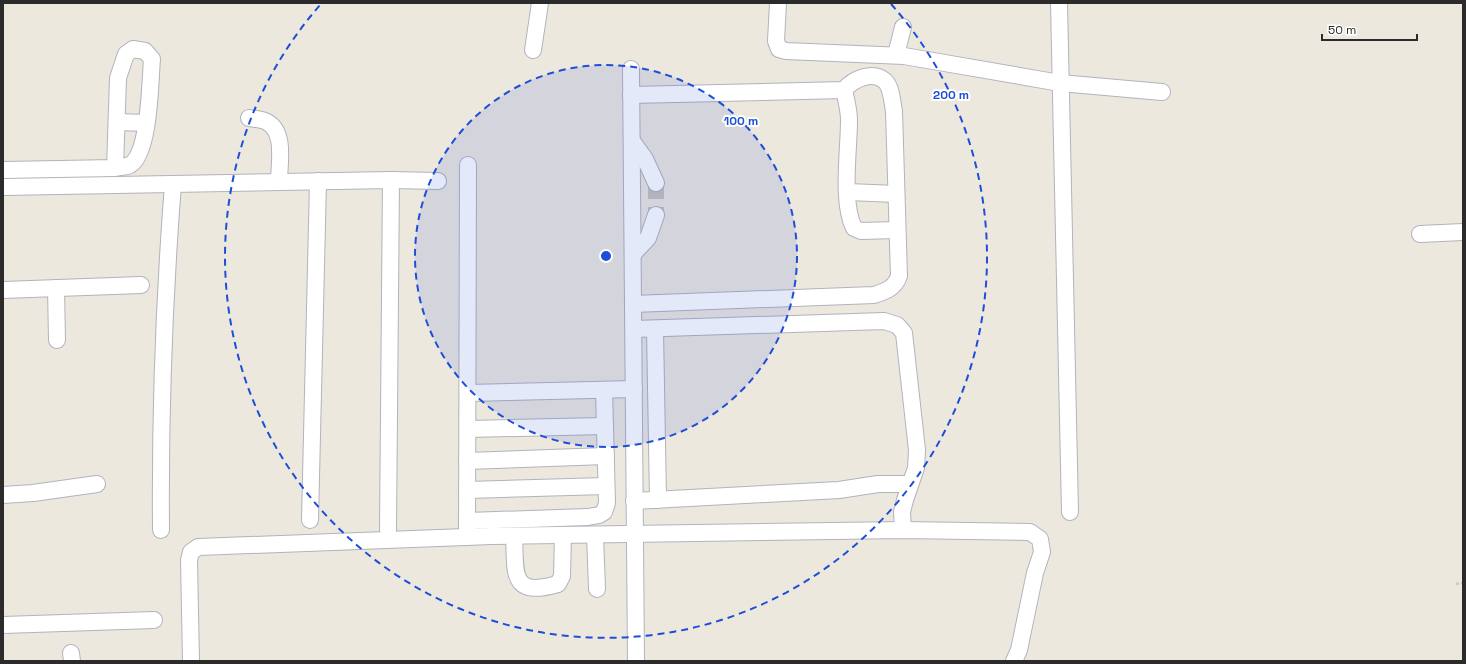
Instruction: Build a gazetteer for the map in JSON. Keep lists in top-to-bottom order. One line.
{"scale_bar":"50 m","rings":["200 m","100 m"]}
